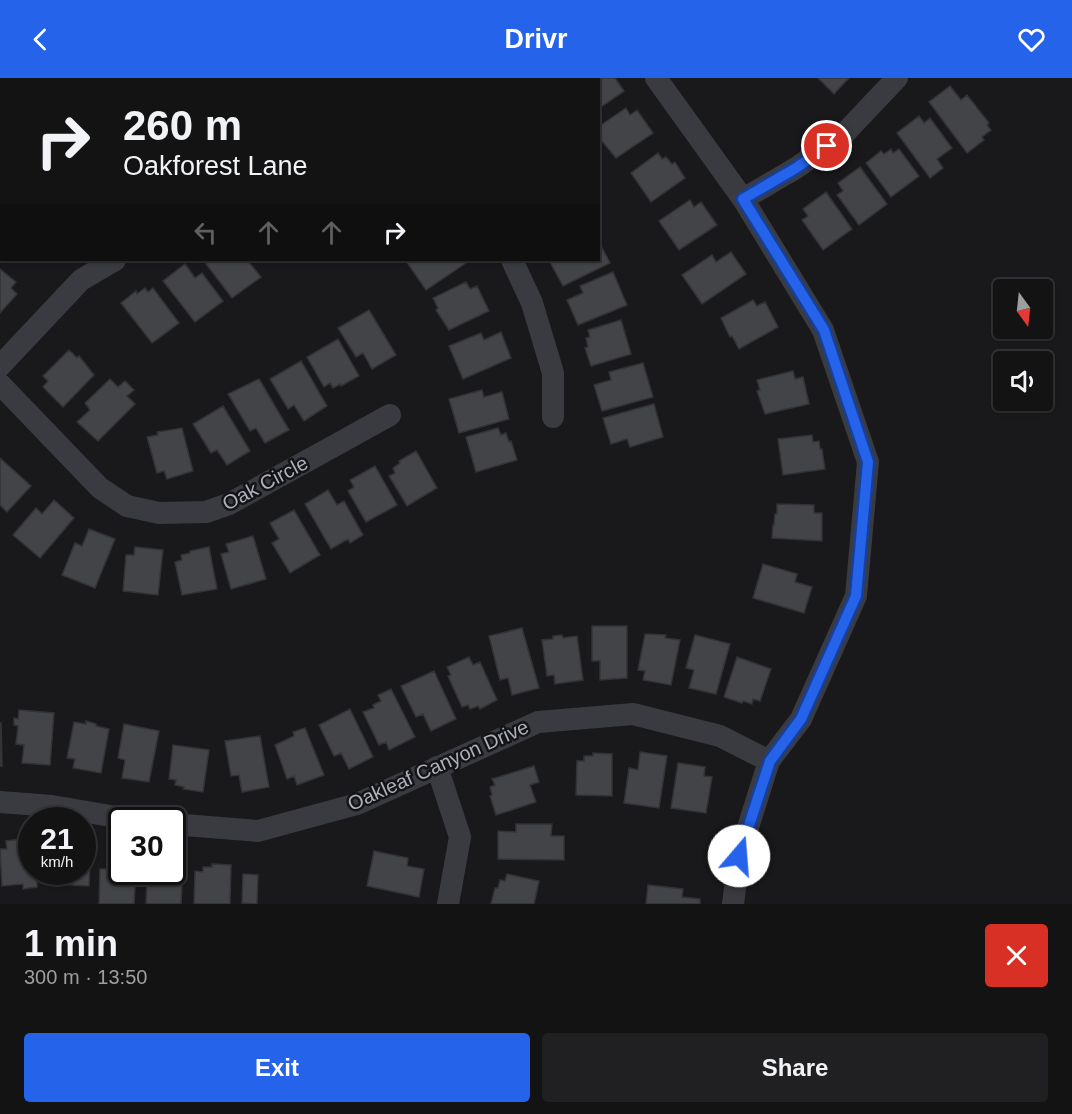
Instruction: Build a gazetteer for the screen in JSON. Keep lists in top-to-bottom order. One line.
{"streets":{"street":["Oak Circle","Oakleaf Canyon Drive"]},"north":"bottom","page":{"header":"Drivr","turn":["260 m","Oakforest Lane"],"speed":"21 km/h","limit":"30","heading":["1 min","300 m · 13:50"],"buttons":["Exit","Share"]}}
